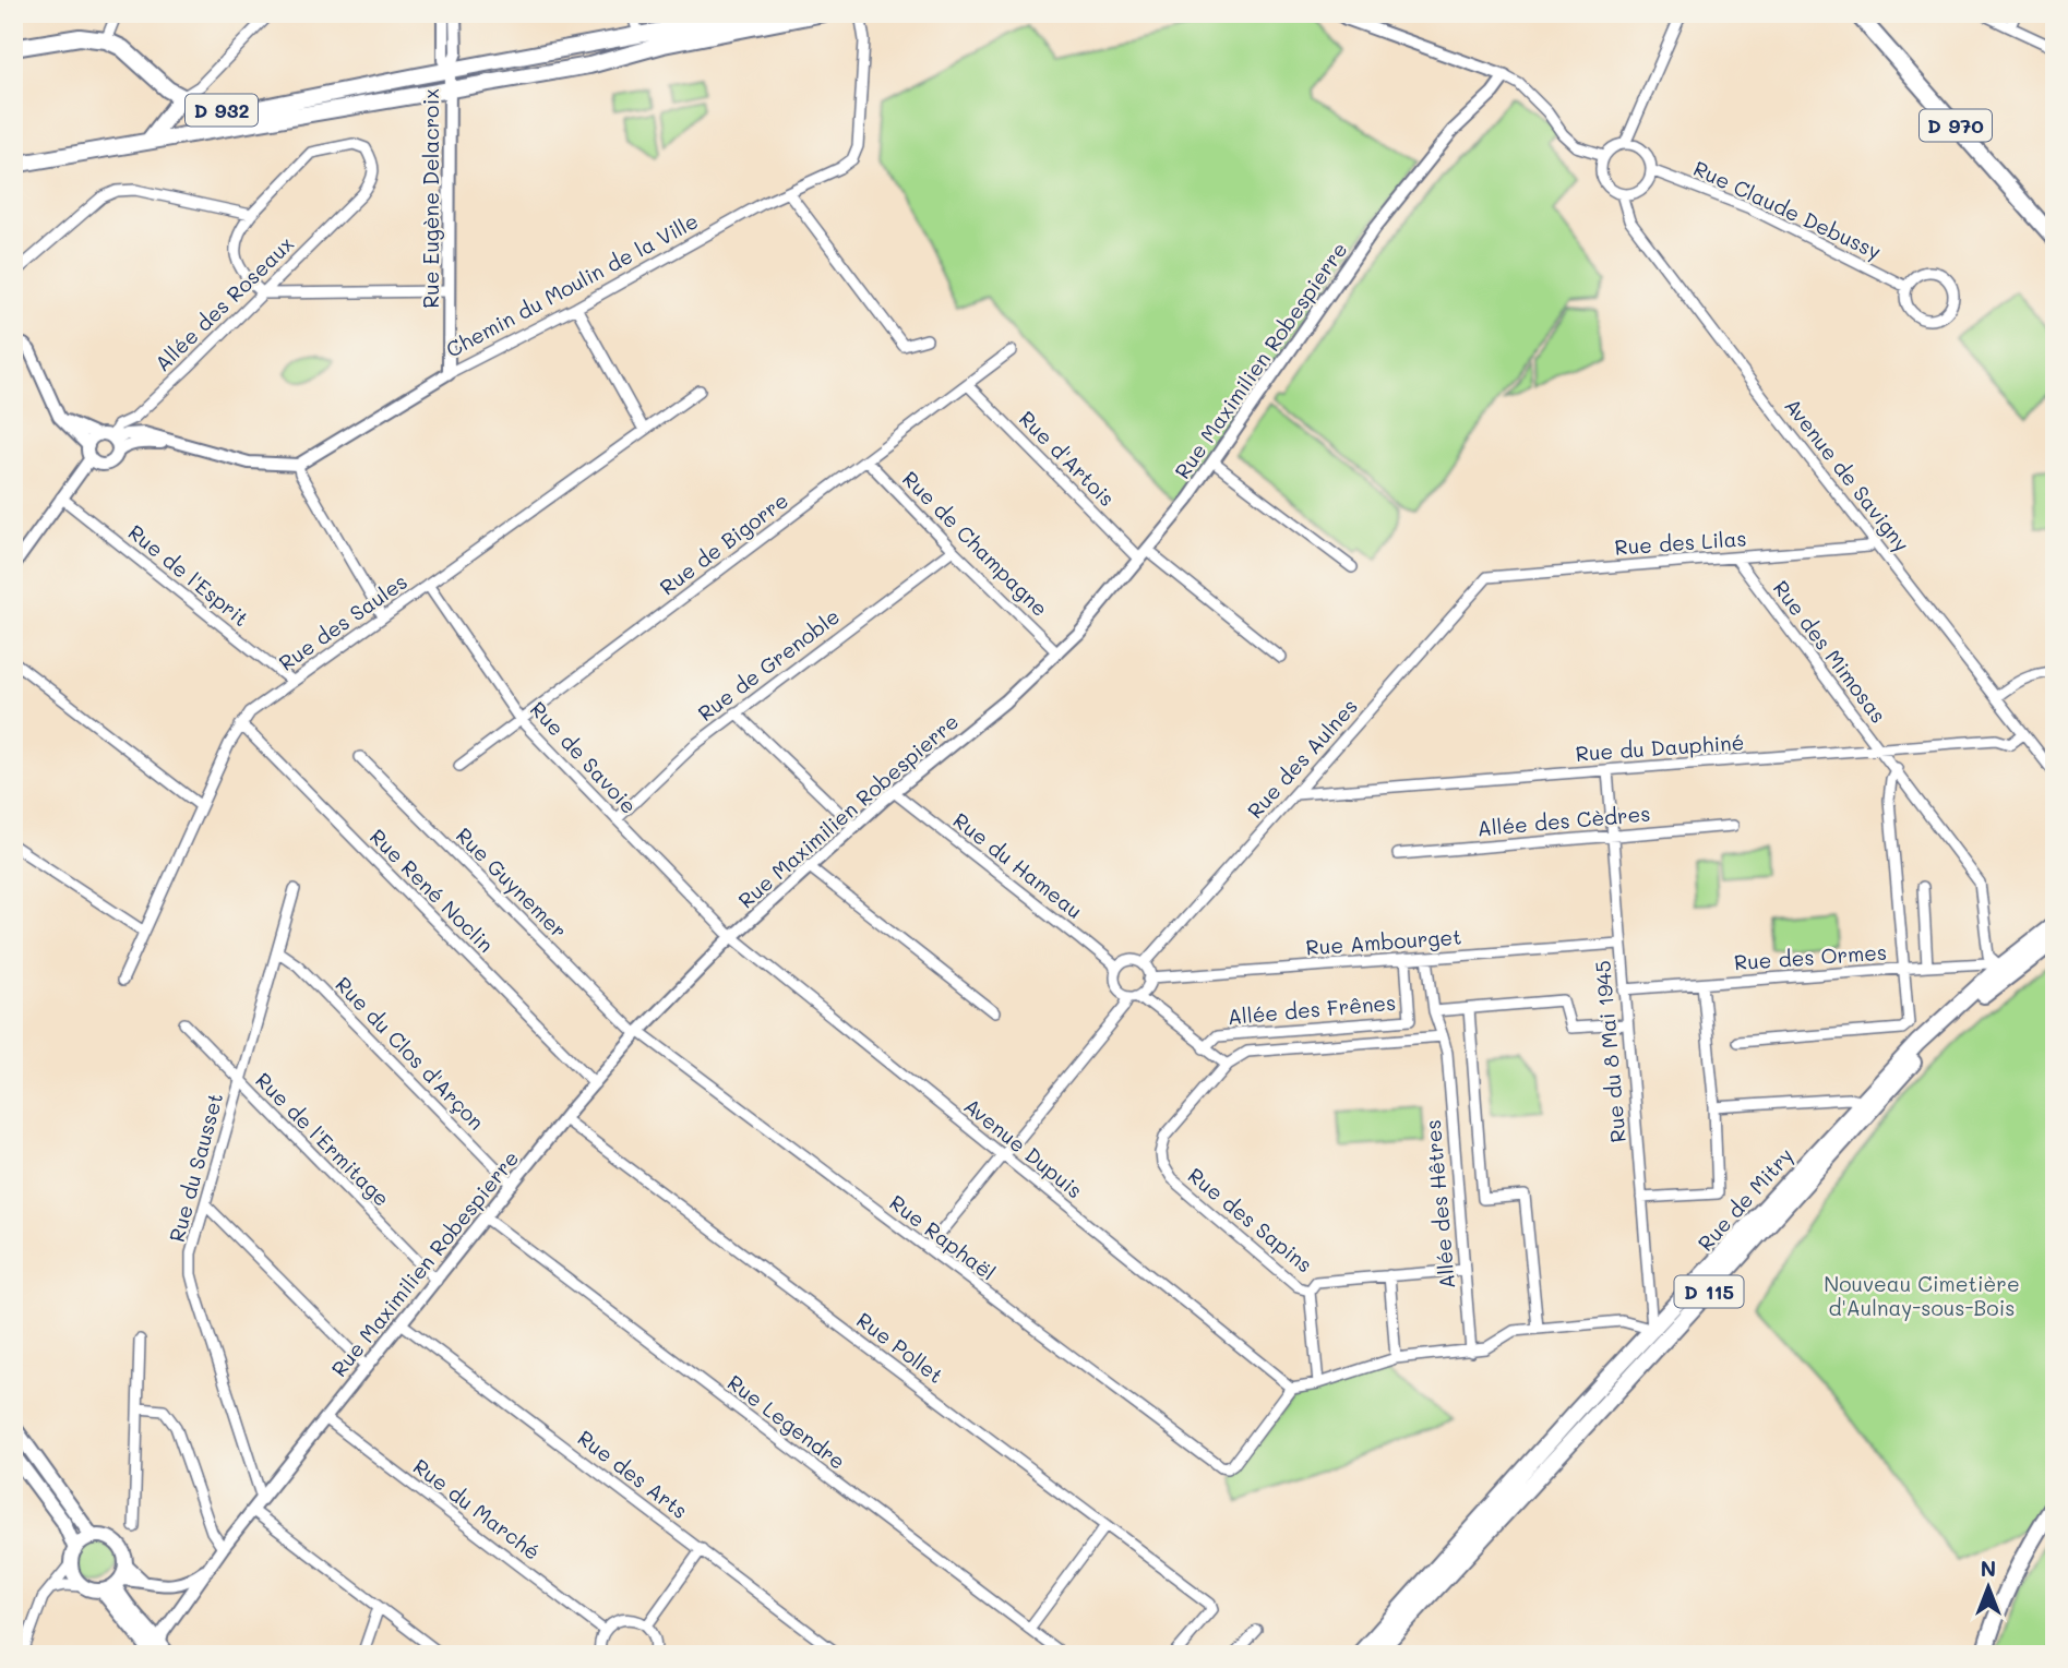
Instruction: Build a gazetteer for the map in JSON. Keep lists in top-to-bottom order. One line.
{"streets":{"main road":["D 932","D 970","Rue de Mitry","D 115"],"street":["Rue Eugène Delacroix","Rue Claude Debussy","Chemin du Moulin de la Ville","Allée des Roseaux","Rue Maximilien Robespierre","Rue d'Artois","Avenue de Savigny","Rue des Lilas","Rue de Bigorre","Rue de Champagne","Rue de l'Esprit","Rue des Saules","Rue des Mimosas","Rue de Grenoble","Rue du Dauphiné","Rue de Savoie","Rue des Aulnes","Allée des Cèdres","Rue du Hameau","Rue Guynemer","Rue René Noclin","Rue Ambourget","Rue des Ormes","Allée des Frênes","Rue du 8 Mai 1945","Rue du Clos d'Arçon","Rue de l'Ermitage","Avenue Dupuis","Rue du Sausset","Allée des Hêtres","Rue des Sapins","Rue Raphaël","Rue Pollet","Rue Legendre","Rue des Arts","Rue du Marché"]},"crossings":[["D 932","Rue Eugène Delacroix"],["Rue Eugène Delacroix","Chemin du Moulin de la Ville"],["Rue Claude Debussy","Avenue de Savigny"],["Rue Maximilien Robespierre","Rue d'Artois"],["Rue Maximilien Robespierre","Rue de Champagne"],["Rue Maximilien Robespierre","Rue de Savoie"],["Rue Maximilien Robespierre","Rue du Hameau"],["Rue Maximilien Robespierre","Rue Guynemer"],["Rue Maximilien Robespierre","Rue René Noclin"],["Rue Maximilien Robespierre","Rue du Clos d'Arçon"],["Rue Maximilien Robespierre","Rue de l'Ermitage"],["Rue Maximilien Robespierre","Avenue Dupuis"],["Rue Maximilien Robespierre","Rue du Sausset"],["Rue Maximilien Robespierre","Rue Raphaël"],["Rue Maximilien Robespierre","Rue Pollet"],["Rue Maximilien Robespierre","Rue Legendre"],["Rue Maximilien Robespierre","Rue des Arts"],["Rue Maximilien Robespierre","Rue du Marché"],["Rue d'Artois","Rue de Bigorre"],["Avenue de Savigny","Rue des Lilas"],["Avenue de Savigny","Rue du Dauphiné"],["Rue des Lilas","Rue des Mimosas"],["Rue des Lilas","Rue des Aulnes"],["Rue de Bigorre","Rue de Champagne"],["Rue de Bigorre","Rue de Savoie"],["Rue de Champagne","Rue de Grenoble"],["Rue de l'Esprit","Rue des Saules"],["Rue des Saules","Rue de Savoie"],["Rue des Saules","Rue René Noclin"],["Rue des Mimosas","Rue du Dauphiné"],["Rue des Mimosas","Rue des Ormes"],["Rue des Mimosas","Rue de Mitry"],["Rue de Grenoble","Rue de Savoie"],["Rue du Dauphiné","Rue des Aulnes"],["Rue du Dauphiné","Rue du 8 Mai 1945"],["Rue de Savoie","Avenue Dupuis"],["Rue des Aulnes","Rue du Hameau"],["Rue des Aulnes","Rue Ambourget"],["Allée des Cèdres","Rue du 8 Mai 1945"],["Rue du Hameau","Rue Ambourget"],["Rue Guynemer","Rue Raphaël"],["Rue Ambourget","Allée des Frênes"],["Rue Ambourget","Rue du 8 Mai 1945"],["Rue Ambourget","Allée des Hêtres"],["Rue des Ormes","Rue du 8 Mai 1945"],["Rue des Ormes","Rue de Mitry"],["Rue du 8 Mai 1945","Rue de Mitry"],["Rue du Clos d'Arçon","Rue du Sausset"],["Rue de l'Ermitage","Rue du Sausset"],["Avenue Dupuis","Rue Raphaël"]],"parks":["Nouveau Cimetière d'Aulnay-sous-Bois"],"north":"top"}
